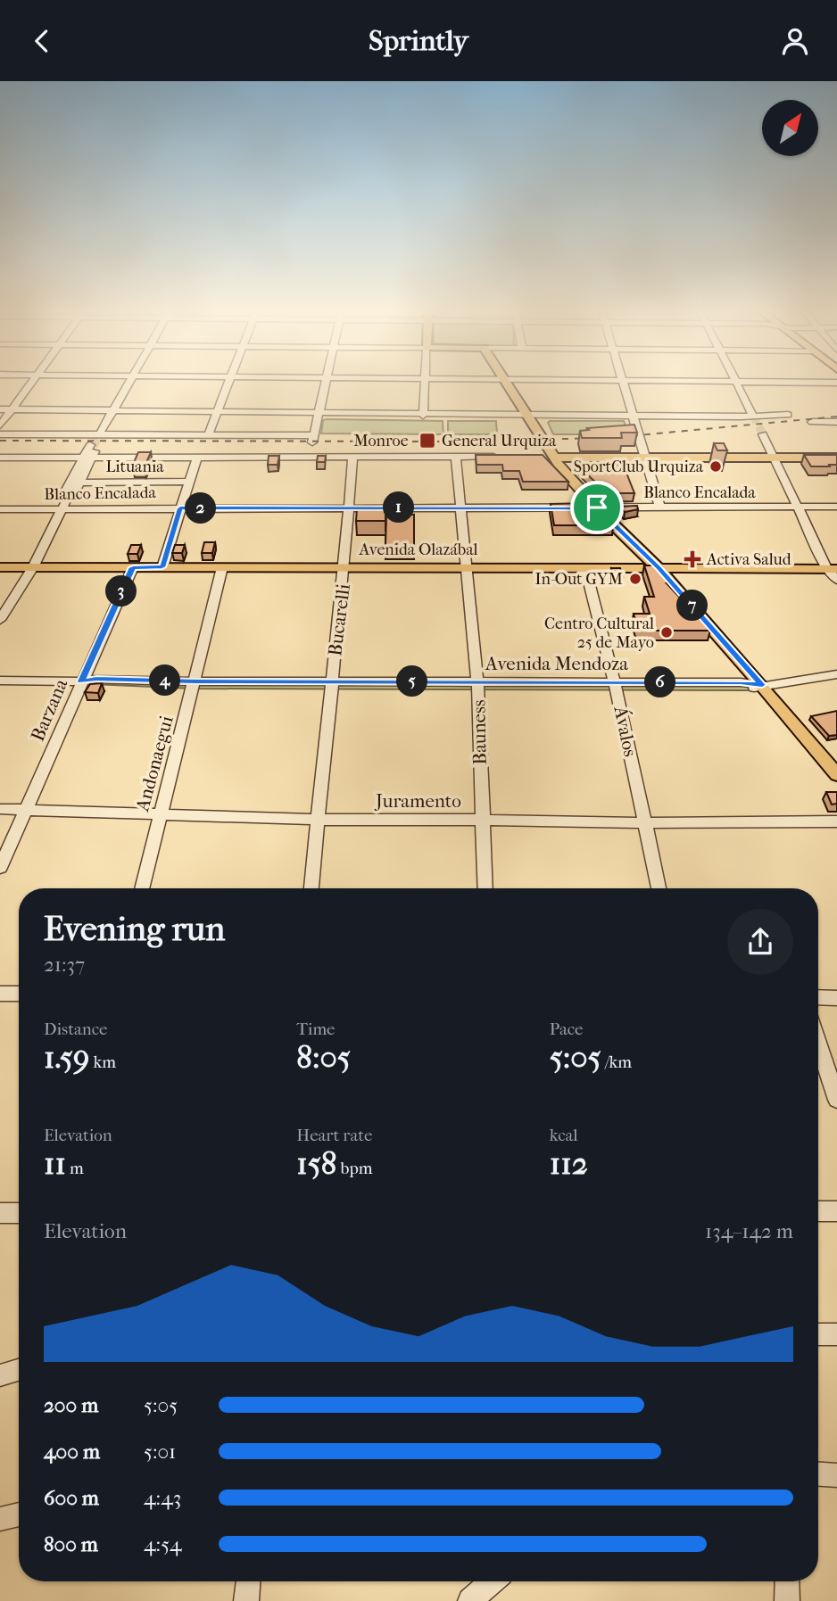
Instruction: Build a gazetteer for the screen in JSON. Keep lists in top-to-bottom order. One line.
{"streets":{"main road":["Avenida Olazábal"],"street":["Monroe","Lituania","Blanco Encalada","Bucarelli","Avenida Mendoza","Barzana","Ávalos","Bauness","Andonaegui","Juramento"]},"crossings":[["Monroe","Bucarelli"],["Monroe","Bauness"],["Blanco Encalada","Bucarelli"],["Blanco Encalada","Bauness"],["Avenida Olazábal","Bucarelli"],["Avenida Olazábal","Barzana"],["Avenida Olazábal","Ávalos"],["Avenida Olazábal","Bauness"],["Avenida Olazábal","Andonaegui"],["Bucarelli","Avenida Mendoza"],["Bucarelli","Juramento"],["Avenida Mendoza","Barzana"],["Avenida Mendoza","Ávalos"],["Avenida Mendoza","Bauness"],["Avenida Mendoza","Andonaegui"],["Barzana","Juramento"],["Ávalos","Juramento"],["Bauness","Juramento"],["Andonaegui","Juramento"]],"places":{"transit":["General Urquiza"],"other":["SportClub Urquiza","In-Out GYM","Centro Cultural 25 de Mayo"],"health":["Activa Salud"]},"north":"top right","page":{"header":"Sprintly","pins":["1","2","3","7","4","5","6"],"heading":["Evening run","21:37"],"stats":[["Distance","1.59 km"],["Time","8:05"],["Pace","5:05 /km"],["Elevation","11 m"],["Heart rate","158 bpm"],["kcal","112"]],"chart":["Elevation","134–142 m"],"list":[{"name":"200 m","note":"5:05"},{"name":"400 m","note":"5:01"},{"name":"600 m","note":"4:43"},{"name":"800 m","note":"4:54"}]}}
